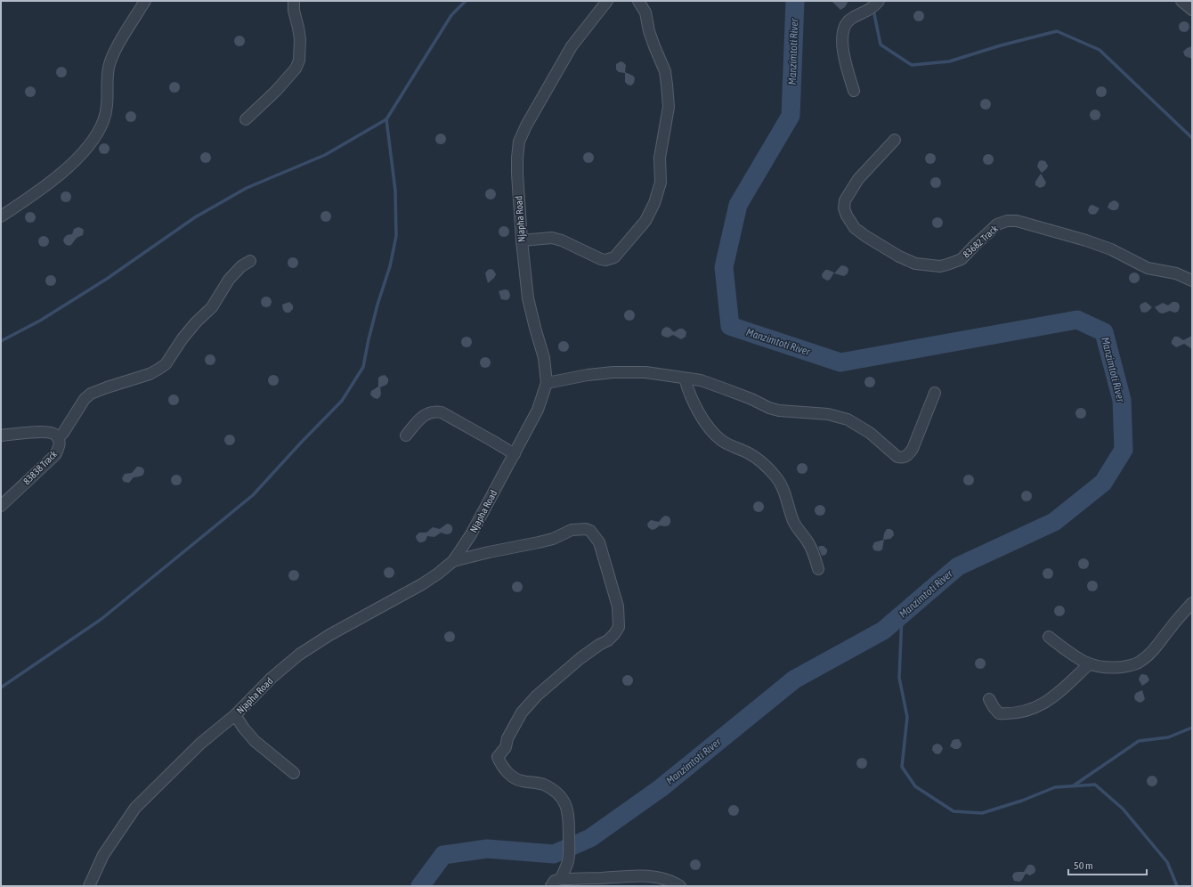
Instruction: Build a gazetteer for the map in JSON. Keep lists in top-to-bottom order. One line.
{"streets":{"street":["Njapha Road","83682 Track","83838 Track"]},"water":["Manzimtoti River"],"scale_bar":"50 m"}
